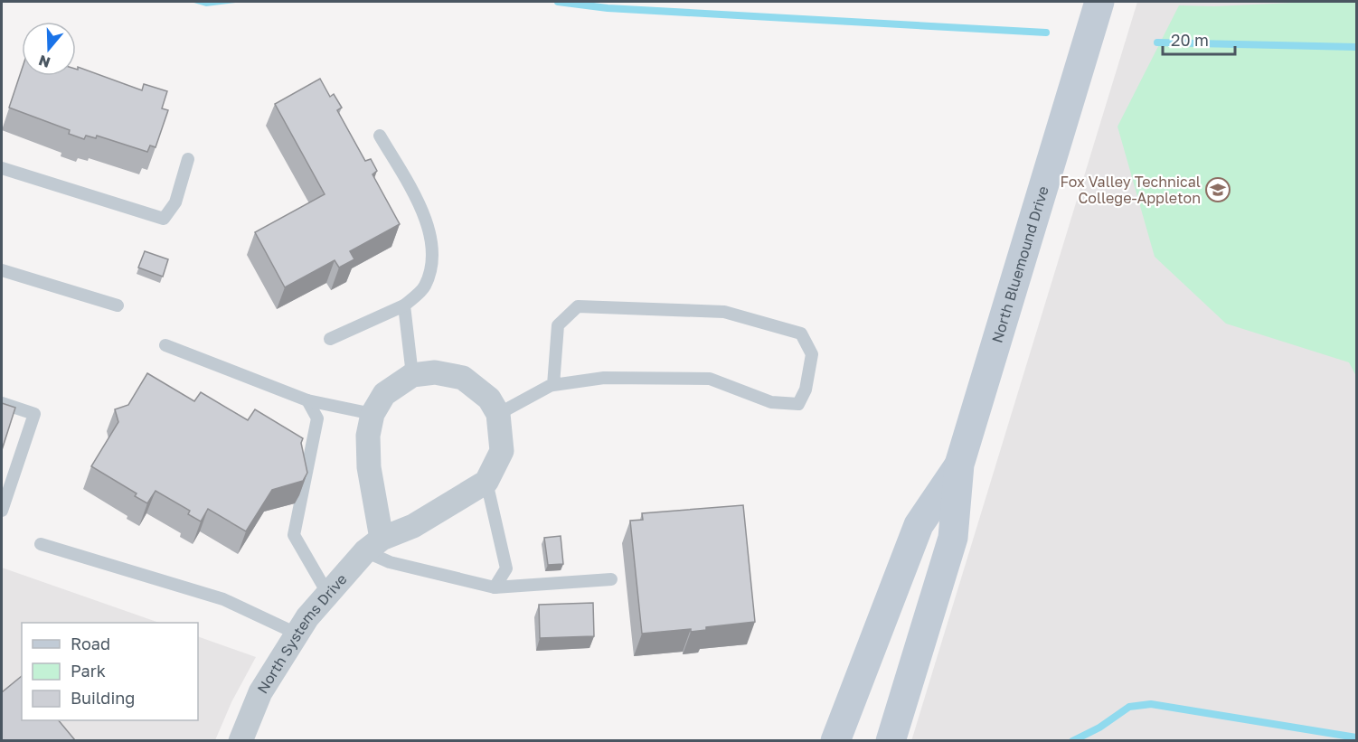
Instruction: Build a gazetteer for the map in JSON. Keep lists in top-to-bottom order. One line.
{"streets":{"main road":["North Bluemound Drive"],"street":["North Systems Drive"]},"places":{"school or university":["Fox Valley Technical College-Appleton"]},"legend":["Road","Park","Building"],"scale_bar":"20 m","north":"bottom"}
